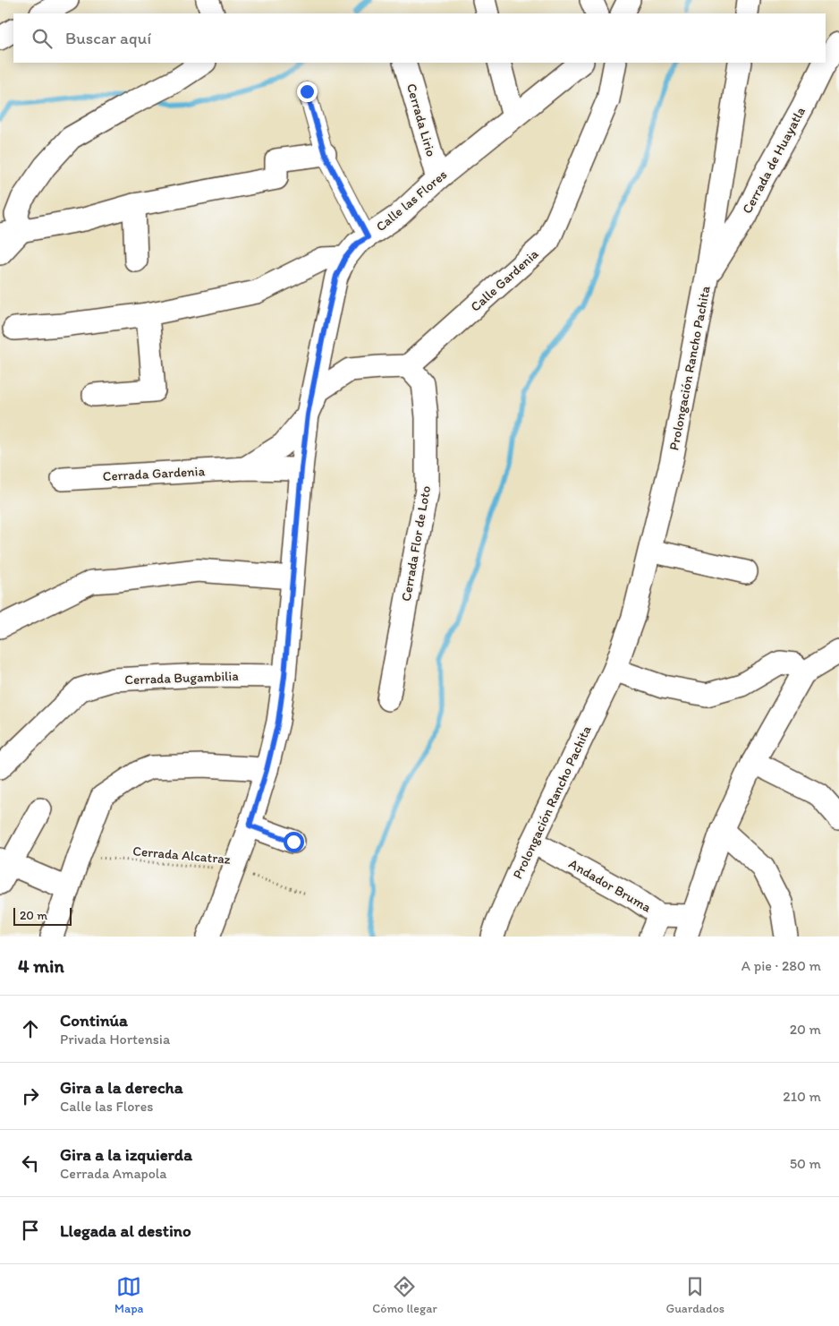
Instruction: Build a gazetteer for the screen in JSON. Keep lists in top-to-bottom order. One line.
{"streets":{"street":["Cerrada Lirio","Cerrada de Huayatla","Calle las Flores","Calle Gardenia","Prolongación Rancho Pachita","Cerrada Gardenia","Cerrada Flor de Loto","Cerrada Bugambilia","Andador Bruma"],"path":["Cerrada Alcatraz"]},"crossings":[["Cerrada Lirio","Calle las Flores"],["Cerrada de Huayatla","Prolongación Rancho Pachita"],["Calle las Flores","Cerrada Gardenia"],["Calle las Flores","Cerrada Bugambilia"],["Calle las Flores","Cerrada Alcatraz"],["Calle Gardenia","Cerrada Flor de Loto"],["Prolongación Rancho Pachita","Andador Bruma"]],"scale_bar":"20 m","page":{"search":"Buscar aquí","scale":"20 m","heading":["4 min","A pie · 280 m"],"list":[["Continúa","Privada Hortensia","20 m"],["Gira a la derecha","Calle las Flores","210 m"],["Gira a la izquierda","Cerrada Amapola","50 m"],"Llegada al destino"],"nav":["Mapa","Cómo llegar","Guardados"]}}
